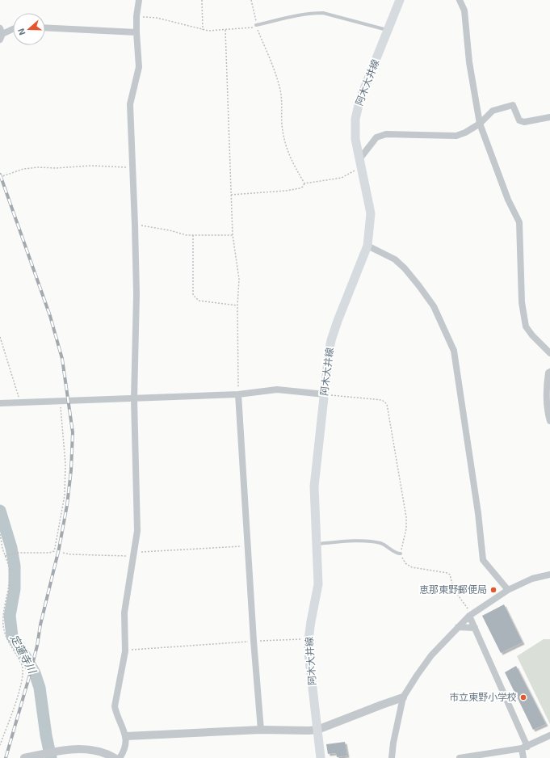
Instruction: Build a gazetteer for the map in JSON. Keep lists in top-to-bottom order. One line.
{"streets":{"main road":["阿木大井線"]},"water":["定蓮寺川"],"places":["恵那東野郵便局","市立東野小学校"],"north":"left"}
